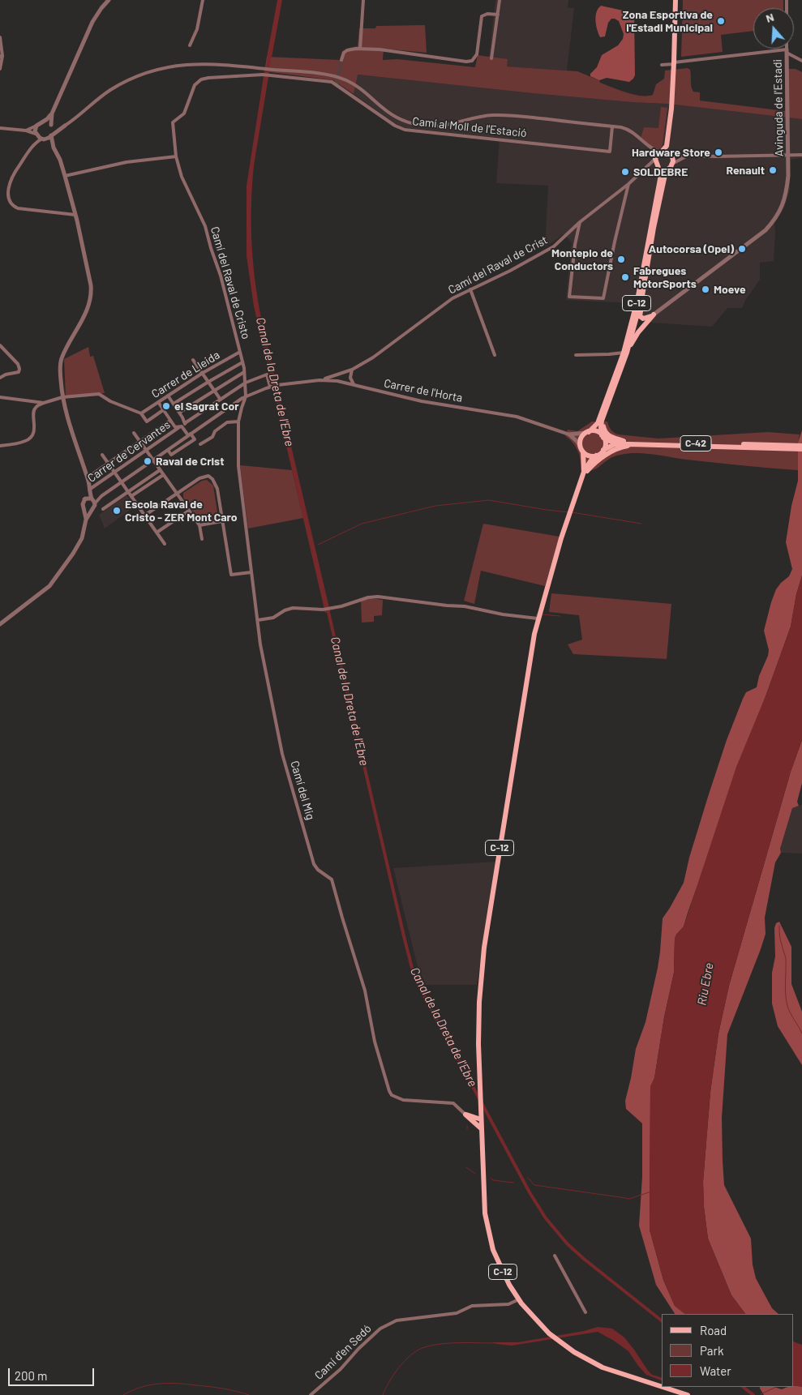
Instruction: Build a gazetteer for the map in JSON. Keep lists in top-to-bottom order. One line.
{"streets":{"main road":["C-12","C-42"],"street":["Avinguda de l'Estadi","Camí al Moll de l'Estació","Camí del Raval de Crist","Camí del Raval de Cristo","Carrer de Lleida","Carrer de l'Horta","Carrer de Cervantes","Camí del Mig","Camí d'en Sedó"]},"crossings":[["Camí al Moll de l'Estació","Camí del Raval de Cristo"],["Camí del Raval de Crist","C-12"],["Camí del Raval de Crist","Carrer de l'Horta"],["Camí del Raval de Cristo","Carrer de Lleida"],["Camí del Raval de Cristo","Camí del Mig"],["C-12","C-42"],["C-12","Camí d'en Sedó"],["Carrer de l'Horta","Carrer de Cervantes"],["Carrer de l'Horta","Camí del Mig"],["Carrer de Cervantes","Camí del Mig"]],"water":["Canal de la Dreta de l'Ebre","Riu Ebre"],"places":["Zona Esportiva de l'Estadi Municipal","Hardware Store","Renault","SOLDEBRE","Autocorsa (Opel)","Montepio de Conductors","Fabregues MotorSports","Moeve","el Sagrat Cor","Raval de Crist","Escola Raval de Cristo - ZER Mont Caro"],"legend":["Road","Park","Water"],"scale_bar":"200 m","north":"top"}
